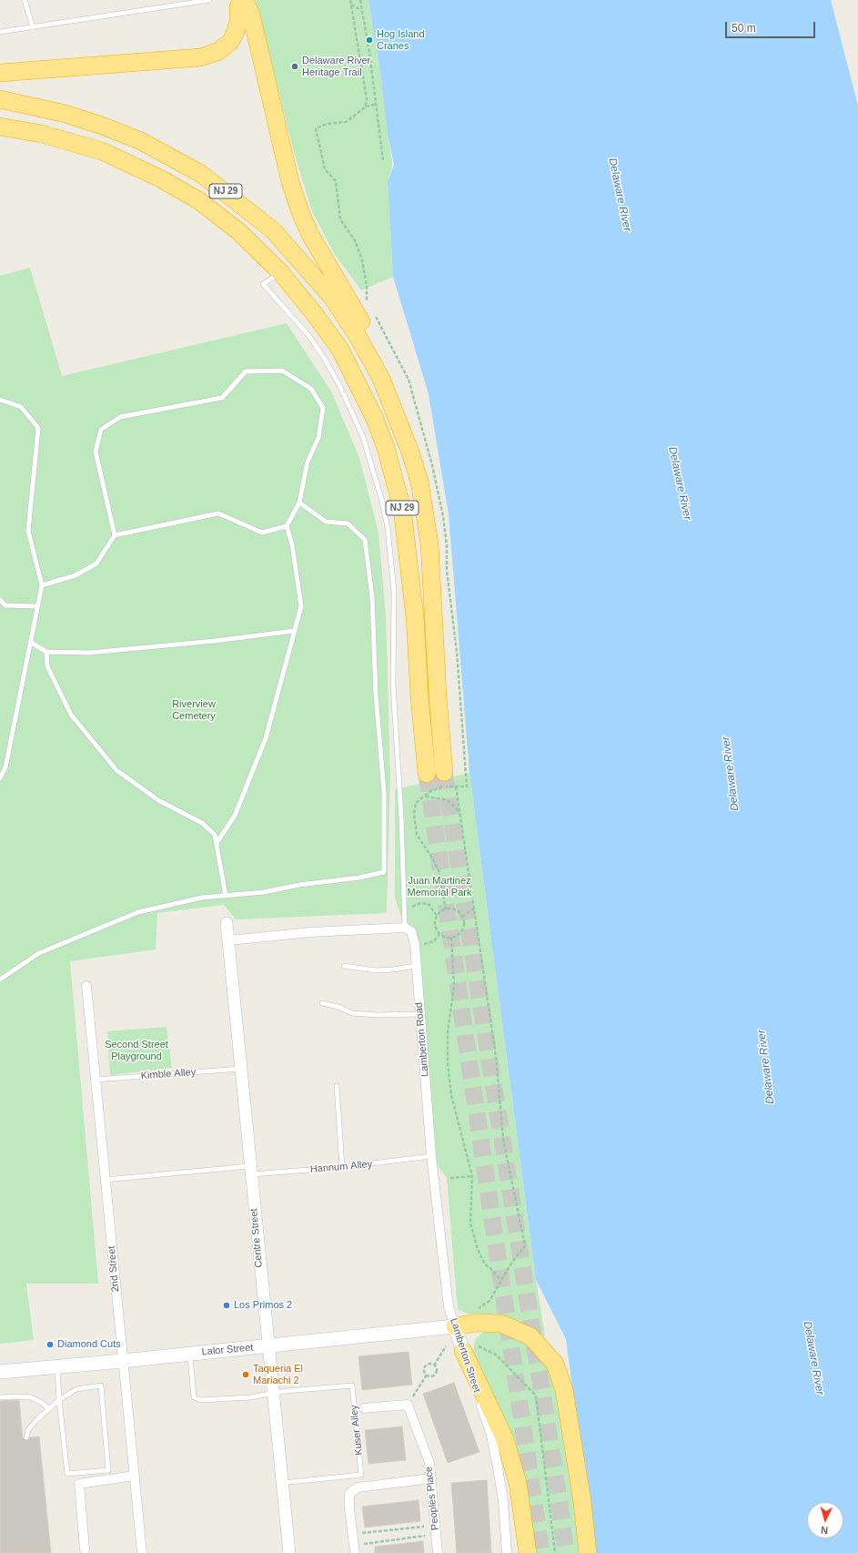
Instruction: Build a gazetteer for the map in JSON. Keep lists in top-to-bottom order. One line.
{"streets":{"highway":["NJ 29"],"main road":["Lalor Street","Lamberton Street"],"street":["Lamberton Road","Centre Street","2nd Street","Peoples Place"],"lane":["Kimble Alley","Hannum Alley","Kuser Alley"]},"crossings":[["Lamberton Road","Hannum Alley"],["Lamberton Road","Lamberton Street"],["Kimble Alley","Centre Street"],["Kimble Alley","2nd Street"],["Hannum Alley","Centre Street"],["Hannum Alley","2nd Street"],["Hannum Alley","Lamberton Street"],["Centre Street","Lalor Street"],["Centre Street","Kuser Alley"],["2nd Street","Lalor Street"],["Lalor Street","Lamberton Street"]],"water":["Delaware River"],"parks":["Riverview Cemetery","Juan Martinez Memorial Park","Second Street Playground"],"places":["Hog Island Cranes","Delaware River Heritage Trail","Los Primos 2","Diamond Cuts","Taqueria El Mariachi 2"],"scale_bar":"50 m","north":"bottom"}
